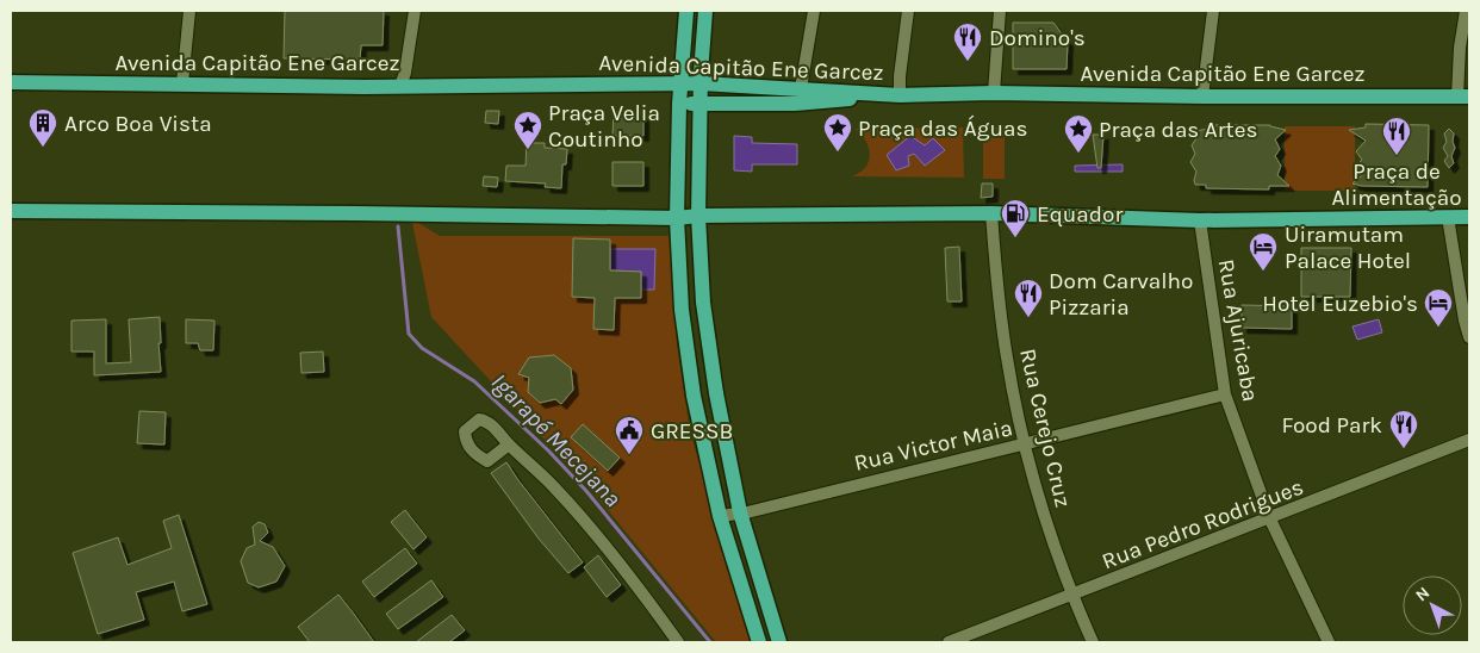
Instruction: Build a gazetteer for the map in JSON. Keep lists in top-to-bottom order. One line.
{"streets":{"main road":["Avenida Capitão Ene Garcez"],"street":["Rua Ajuricaba","Rua Cerejo Cruz","Rua Victor Maia","Rua Pedro Rodrigues"]},"crossings":[["Rua Ajuricaba","Rua Victor Maia"],["Rua Ajuricaba","Rua Pedro Rodrigues"],["Rua Cerejo Cruz","Rua Victor Maia"],["Rua Cerejo Cruz","Rua Pedro Rodrigues"]],"water":["Igarapé Mecejana"],"places":{"restaurant":["Domino's","Praça de Alimentação","Dom Carvalho Pizzaria","Food Park"],"building":["Arco Boa Vista"],"place":["Praça Velia Coutinho","Praça das Águas","Praça das Artes"],"fuel station":["Equador"],"hotel":["Uiramutam Palace Hotel","Hotel Euzebio's"],"public building":["GRESSB"]},"north":"top left"}
